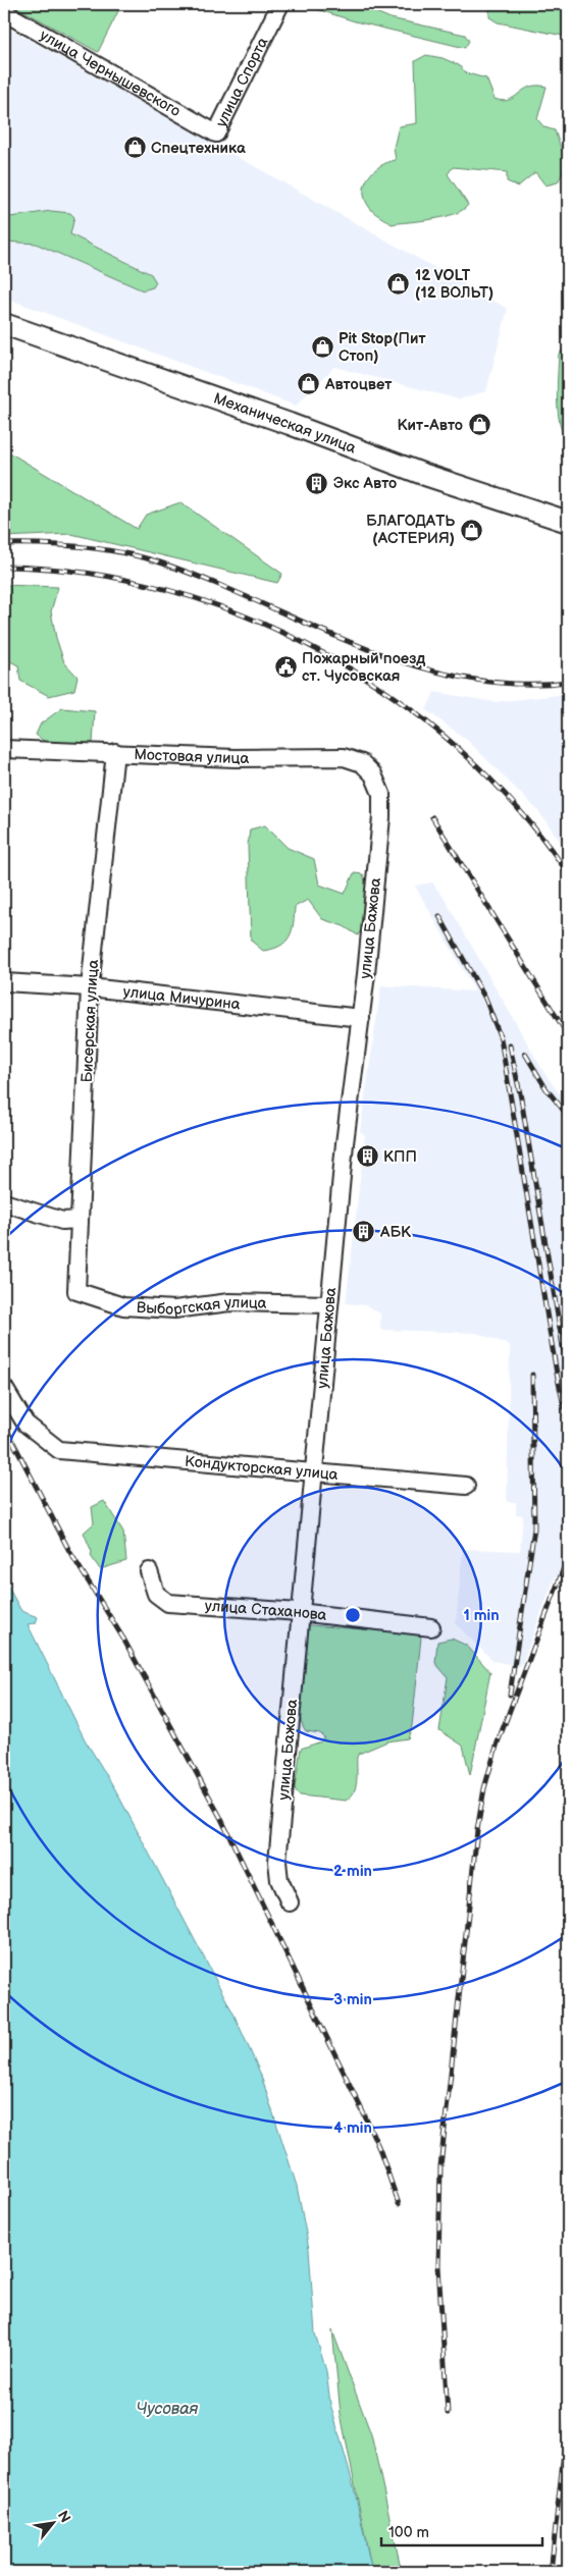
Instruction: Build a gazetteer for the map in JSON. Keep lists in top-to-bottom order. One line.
{"streets":{"main road":["Механическая улица"],"street":["улица Чернышевского","улица Спорта","Мостовая улица","улица Бажова","улица Мичурина","Бисерская улица","Выборгская улица","Кондукторская улица","улица Стаханова"]},"crossings":[["улица Чернышевского","улица Спорта"],["Мостовая улица","улица Бажова"],["Мостовая улица","Бисерская улица"],["улица Бажова","улица Мичурина"],["улица Бажова","Выборгская улица"],["улица Бажова","Кондукторская улица"],["улица Бажова","улица Стаханова"],["улица Мичурина","Бисерская улица"],["Бисерская улица","Выборгская улица"]],"water":["Чусовая"],"places":{"shop":["Спецтехника","12 VOLT (12 ВОЛЬТ)","Pit Stop(Пит Стоп)","Автоцвет","Кит-Авто","БЛАГОДАТЬ (АСТЕРИЯ)"],"building":["Экс Авто","КПП","АБК"],"public building":["Пожарный поезд ст. Чусовская"]},"scale_bar":"100 m","north":"top right","rings":["1 min","2 min","3 min","4 min"]}
